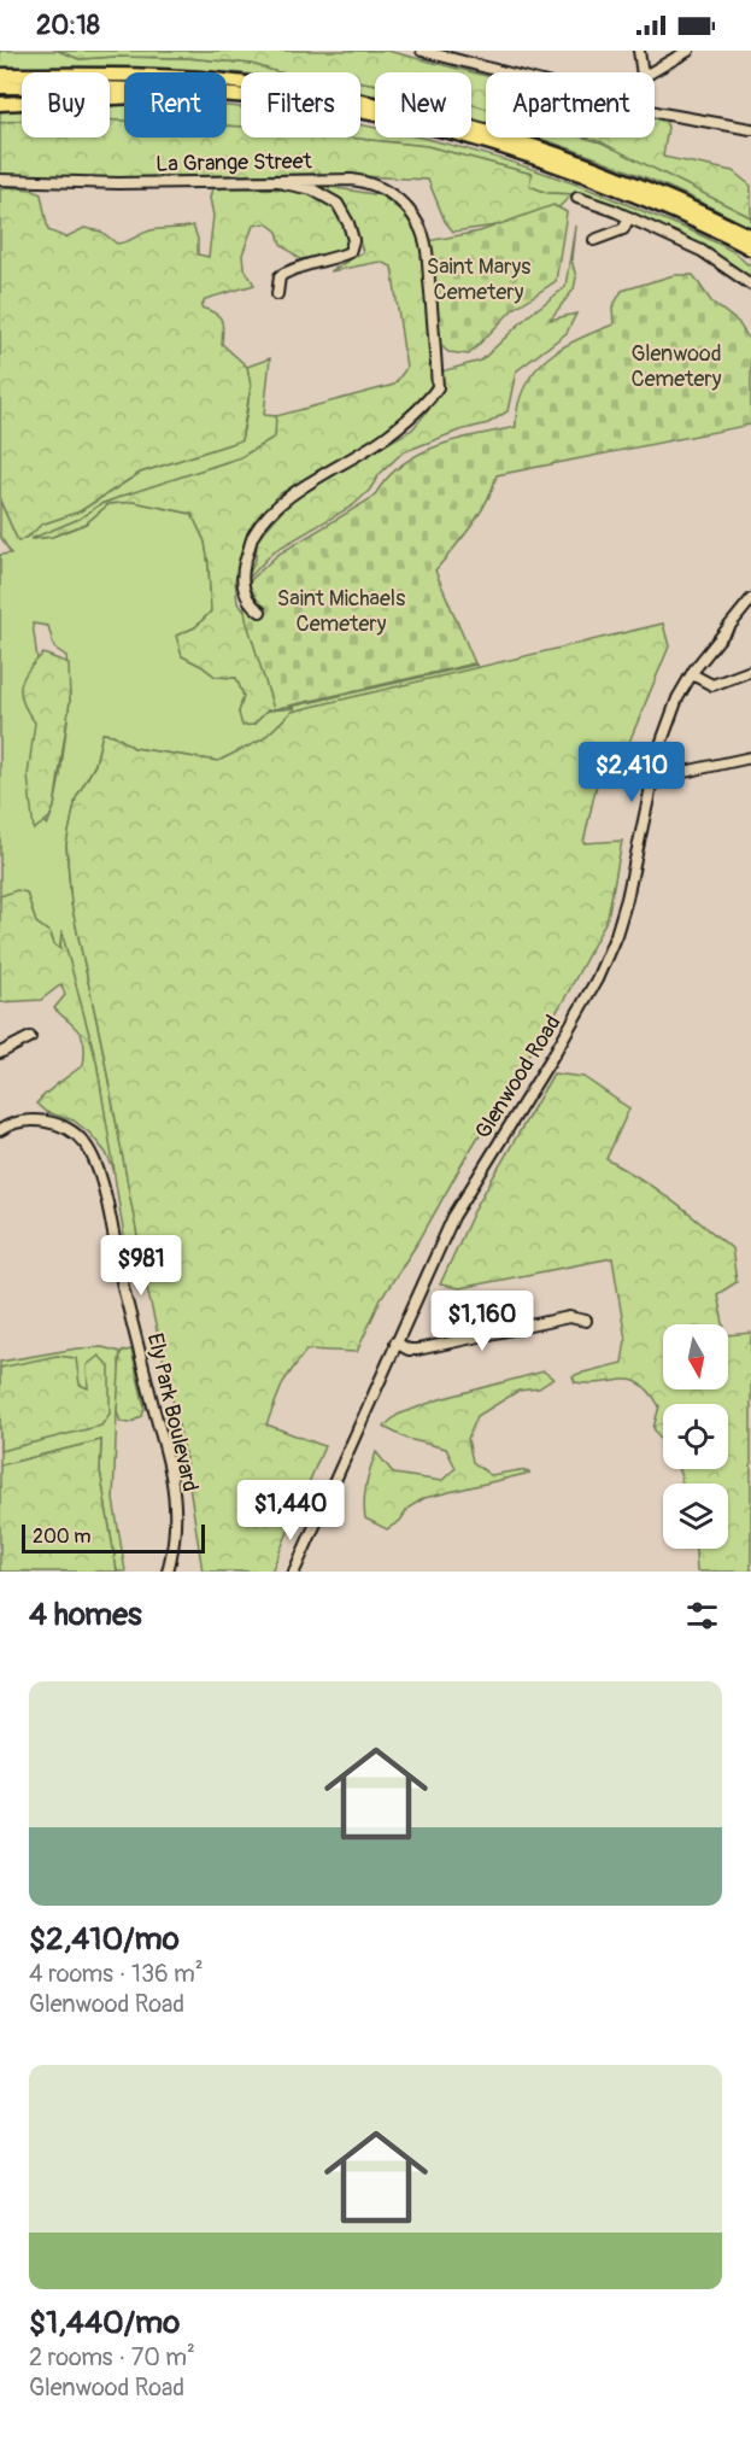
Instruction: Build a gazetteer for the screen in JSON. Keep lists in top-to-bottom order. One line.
{"streets":{"street":["La Grange Street","Glenwood Road","Ely Park Boulevard"]},"parks":["Saint Marys Cemetery","Glenwood Cemetery","Saint Michaels Cemetery"],"scale_bar":"200 m","north":"bottom","page":{"status":"20:18","chip":["Buy","Rent","Filters","New","Apartment"],"price":["$2,410","$981","$1,160","$1,440"],"scale":"200 m","heading":"4 homes","list":[{"name":"$2,410/mo","note":"4 rooms · 136 m² · Glenwood Road"},{"name":"$1,440/mo","note":"2 rooms · 70 m² · Glenwood Road"}]}}
